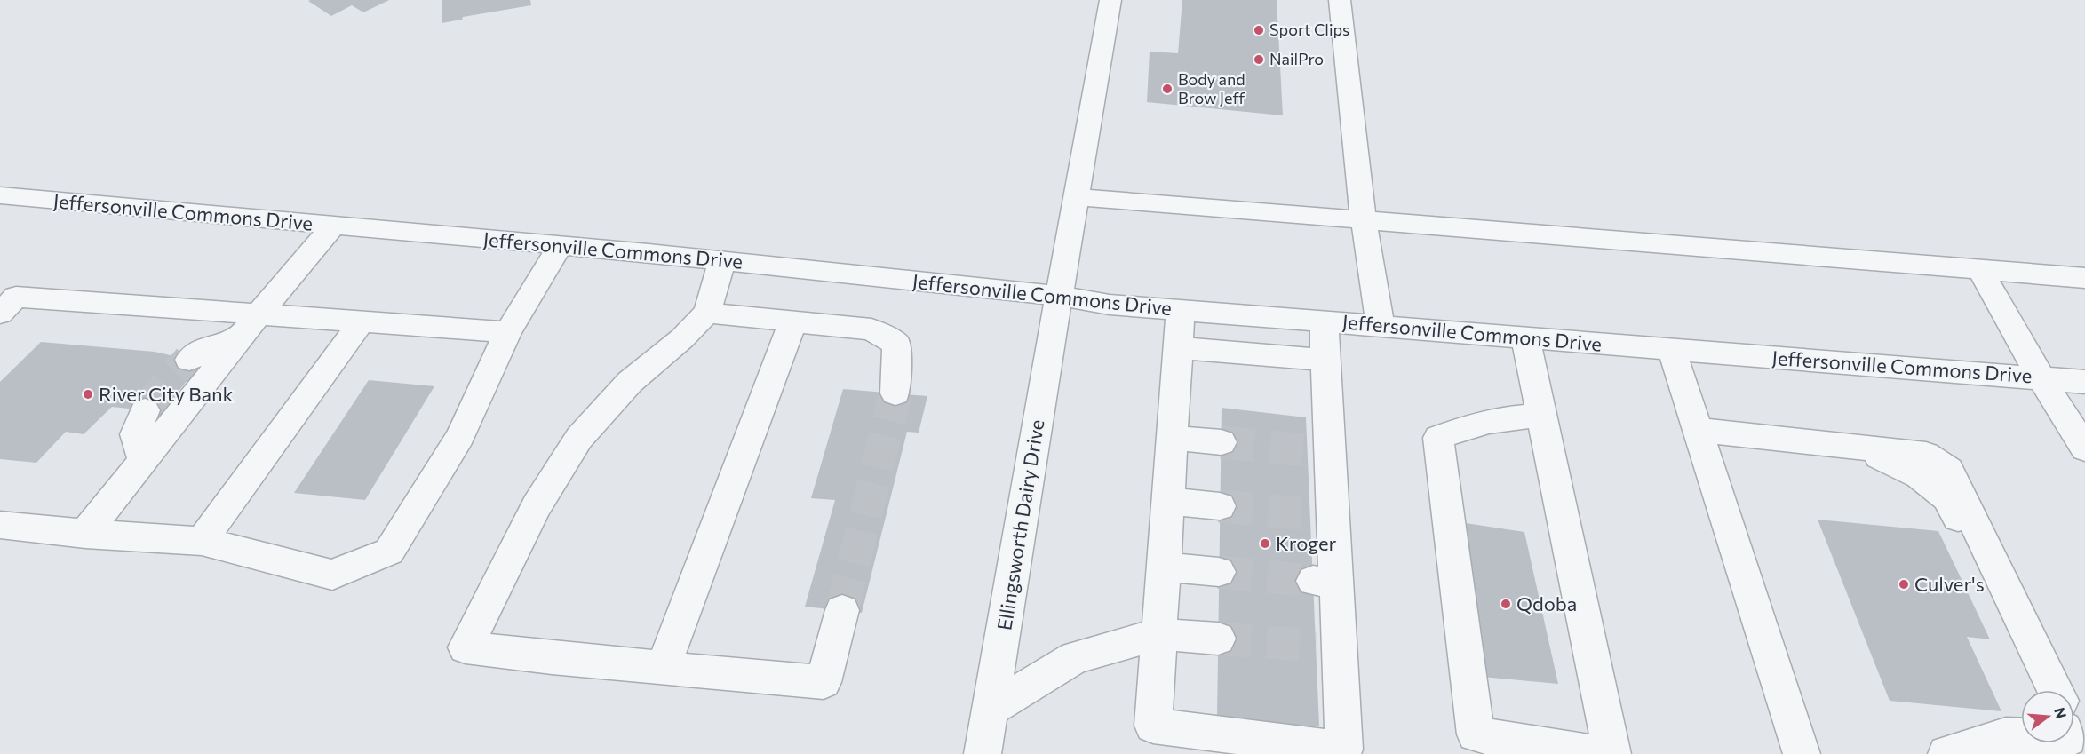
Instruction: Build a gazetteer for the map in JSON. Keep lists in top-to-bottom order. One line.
{"streets":{"street":["Jeffersonville Commons Drive","Ellingsworth Dairy Drive"]},"crossings":[["Jeffersonville Commons Drive","Ellingsworth Dairy Drive"]],"places":["Sport Clips","NailPro","Body and Brow Jeff","River City Bank","Kroger","Culver's","Qdoba"],"north":"right"}
